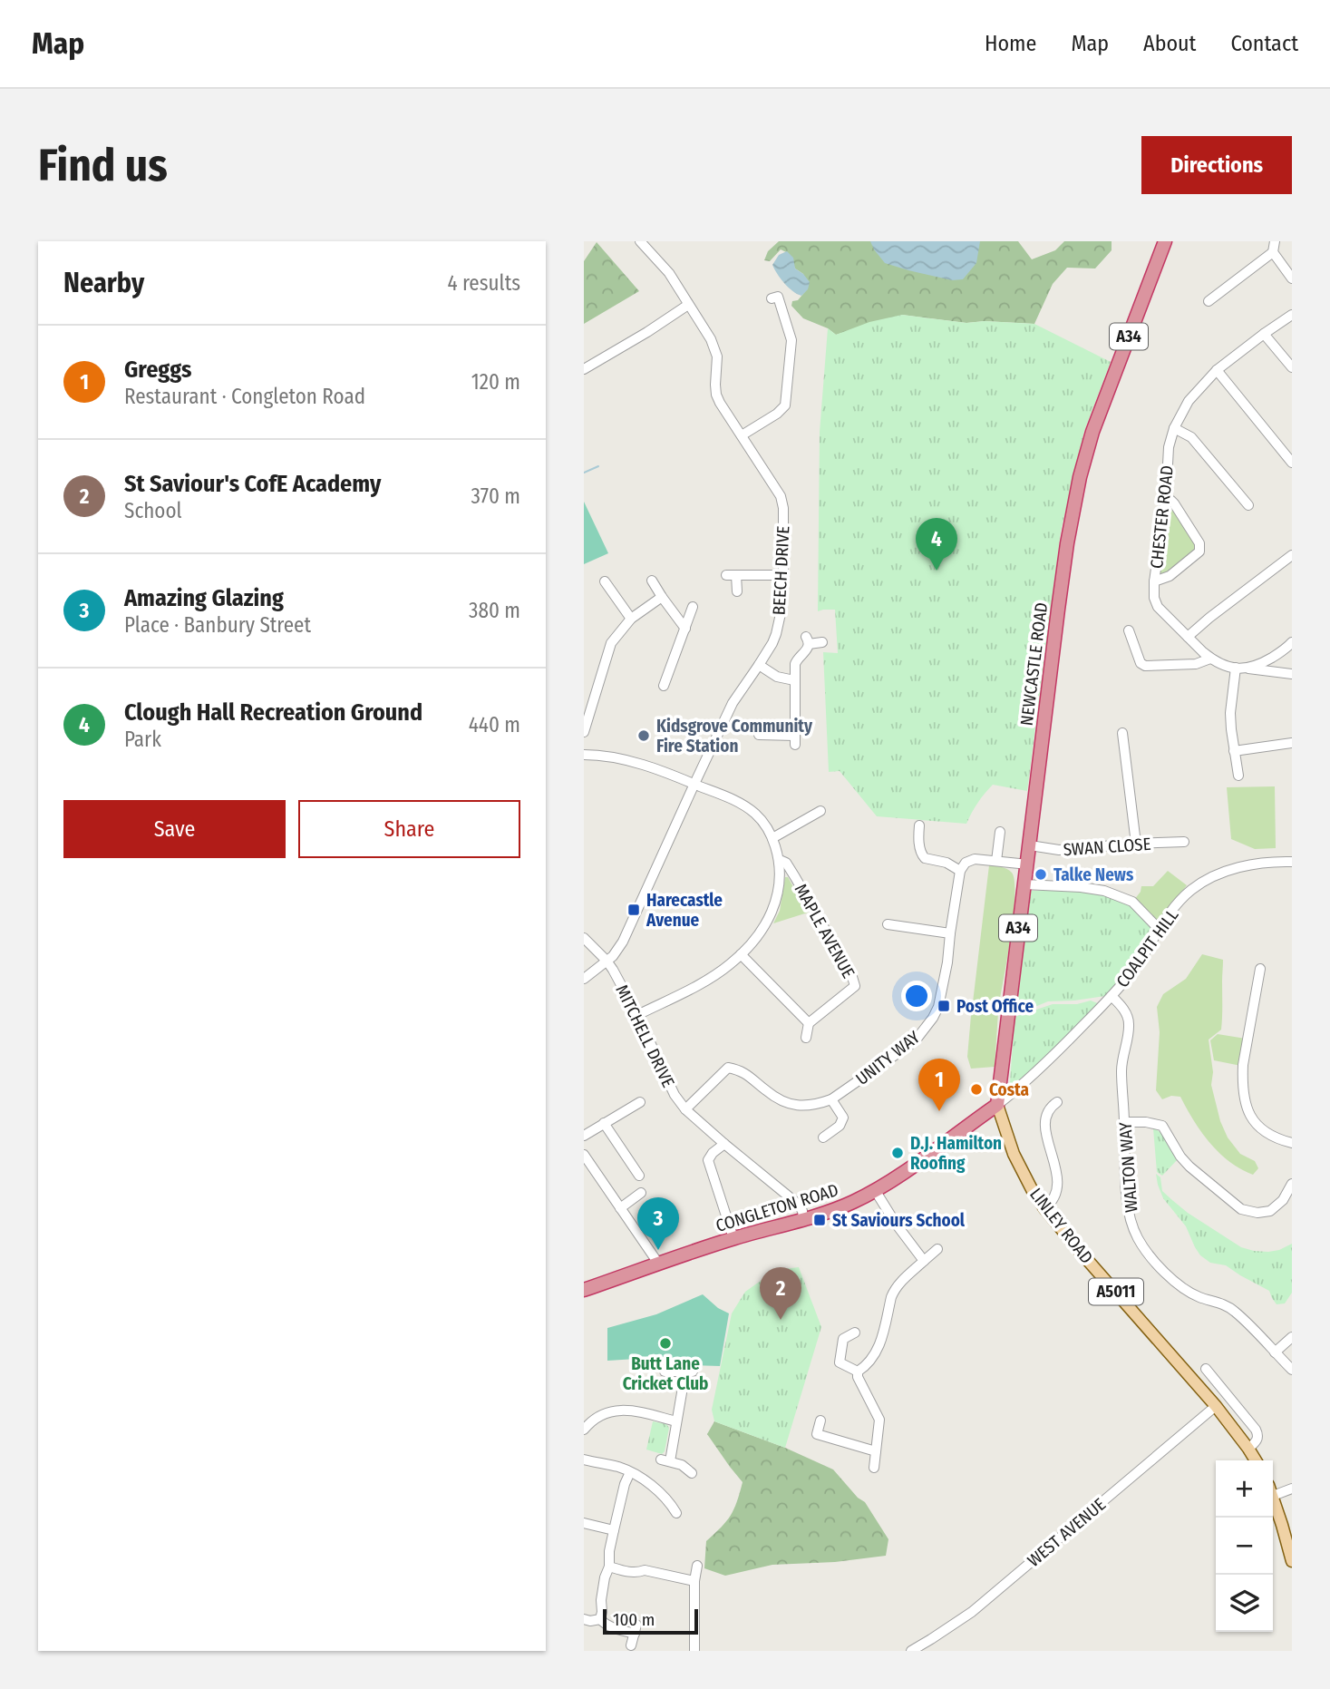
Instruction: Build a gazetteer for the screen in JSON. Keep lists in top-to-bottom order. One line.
{"streets":{"highway":["A34","NEWCASTLE ROAD","CONGLETON ROAD"],"main road":["LINLEY ROAD","A5011"],"street":["CHESTER ROAD","BEECH DRIVE","SWAN CLOSE","MAPLE AVENUE","COALPIT HILL","MITCHELL DRIVE","UNITY WAY","WALTON WAY","WEST AVENUE"]},"crossings":[["BEECH DRIVE","MITCHELL DRIVE"],["NEWCASTLE ROAD","SWAN CLOSE"],["NEWCASTLE ROAD","COALPIT HILL"],["NEWCASTLE ROAD","CONGLETON ROAD"],["NEWCASTLE ROAD","LINLEY ROAD"],["COALPIT HILL","WALTON WAY"],["COALPIT HILL","CONGLETON ROAD"],["COALPIT HILL","LINLEY ROAD"],["MITCHELL DRIVE","UNITY WAY"],["MITCHELL DRIVE","CONGLETON ROAD"],["CONGLETON ROAD","LINLEY ROAD"],["LINLEY ROAD","WEST AVENUE"]],"places":{"other":["Kidsgrove Community Fire Station","Talke News","Costa","D.J. Hamilton Roofing","Butt Lane Cricket Club"],"transit":["Harecastle Avenue","Post Office","St Saviours School"]},"scale_bar":"100 m","page":{"header":"Map","nav":["Home","Map","About","Contact"],"buttons":["Directions",["Save","Share"]],"title":"Find us","heading":["Nearby","4 results"],"list":[{"mark":"1","name":"Greggs","note":"Restaurant · Congleton Road","value":"120 m"},{"mark":"2","name":"St Saviour's CofE Academy","note":"School","value":"370 m"},{"mark":"3","name":"Amazing Glazing","note":"Place · Banbury Street","value":"380 m"},{"mark":"4","name":"Clough Hall Recreation Ground","note":"Park","value":"440 m"}],"pins":["4","1","3","2"],"map_buttons":["+","−"],"scale":"100 m"}}
